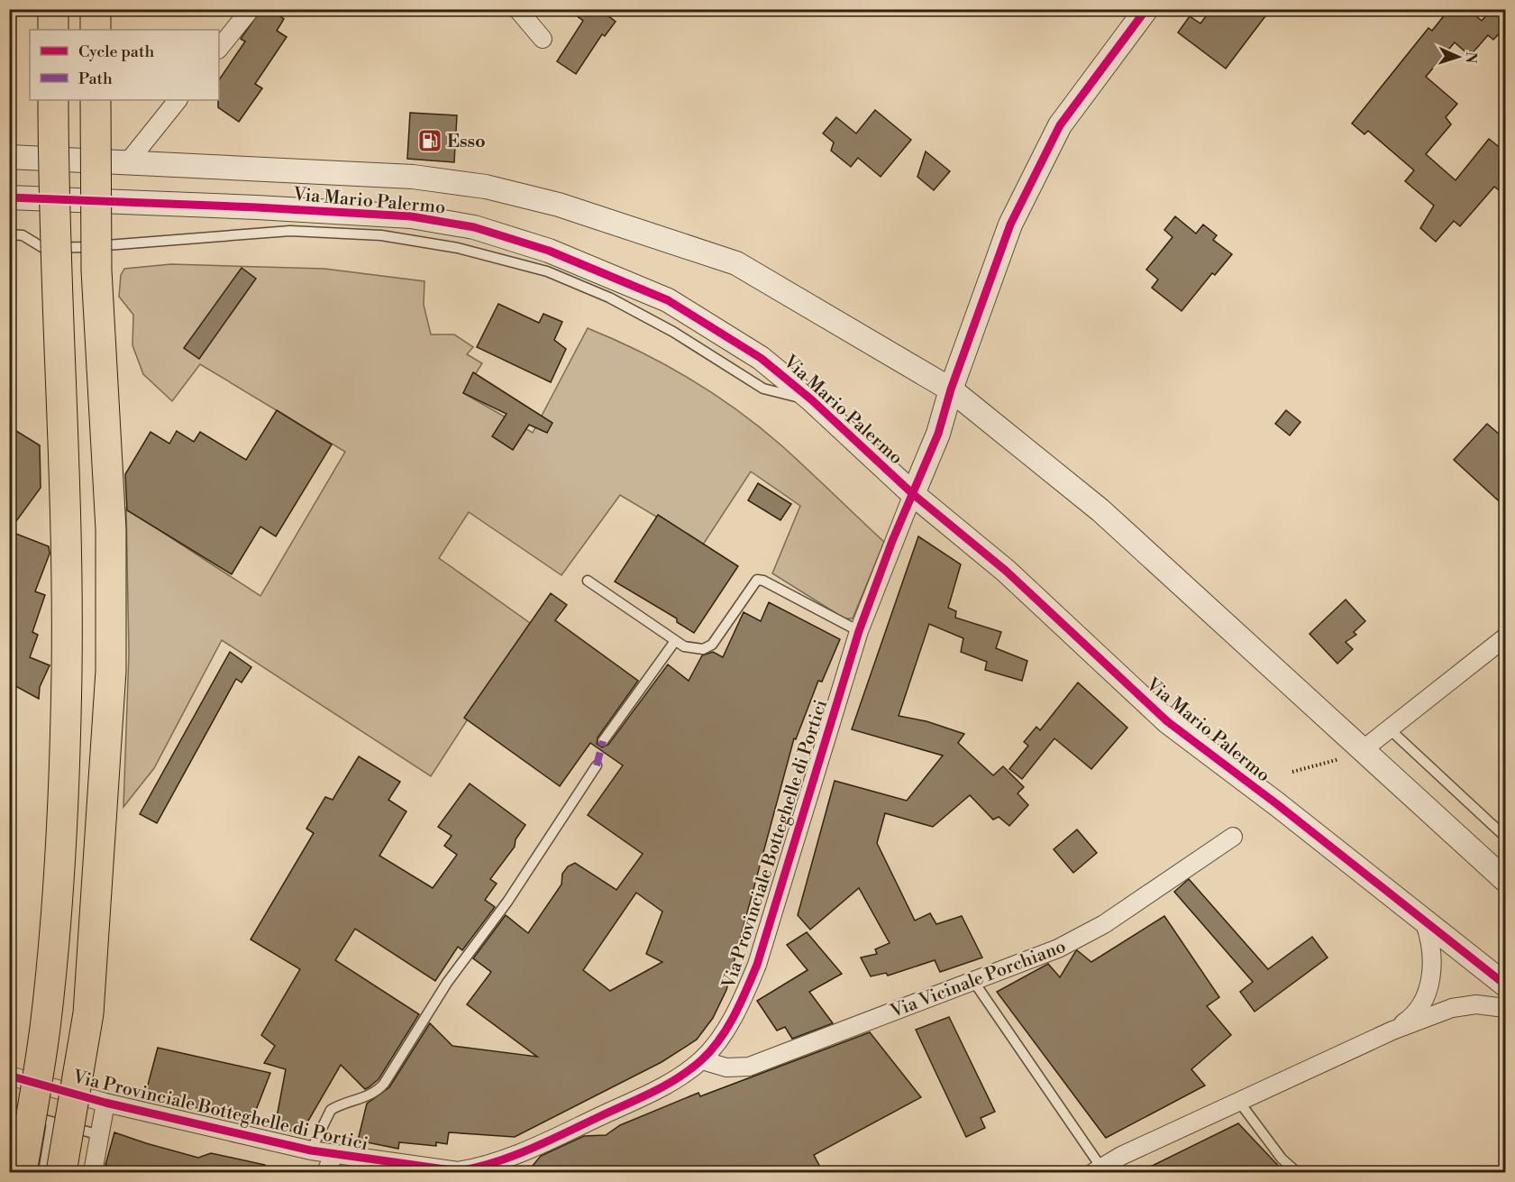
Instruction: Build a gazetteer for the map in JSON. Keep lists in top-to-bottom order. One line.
{"streets":{"street":["Via Mario Palermo","Via Provinciale Botteghelle di Portici","Via Vicinale Porchiano"]},"crossings":[["Via Mario Palermo","Via Provinciale Botteghelle di Portici"],["Via Provinciale Botteghelle di Portici","Via Vicinale Porchiano"]],"places":{"fuel station":["Esso"]},"legend":["Cycle path","Path"],"north":"right"}
